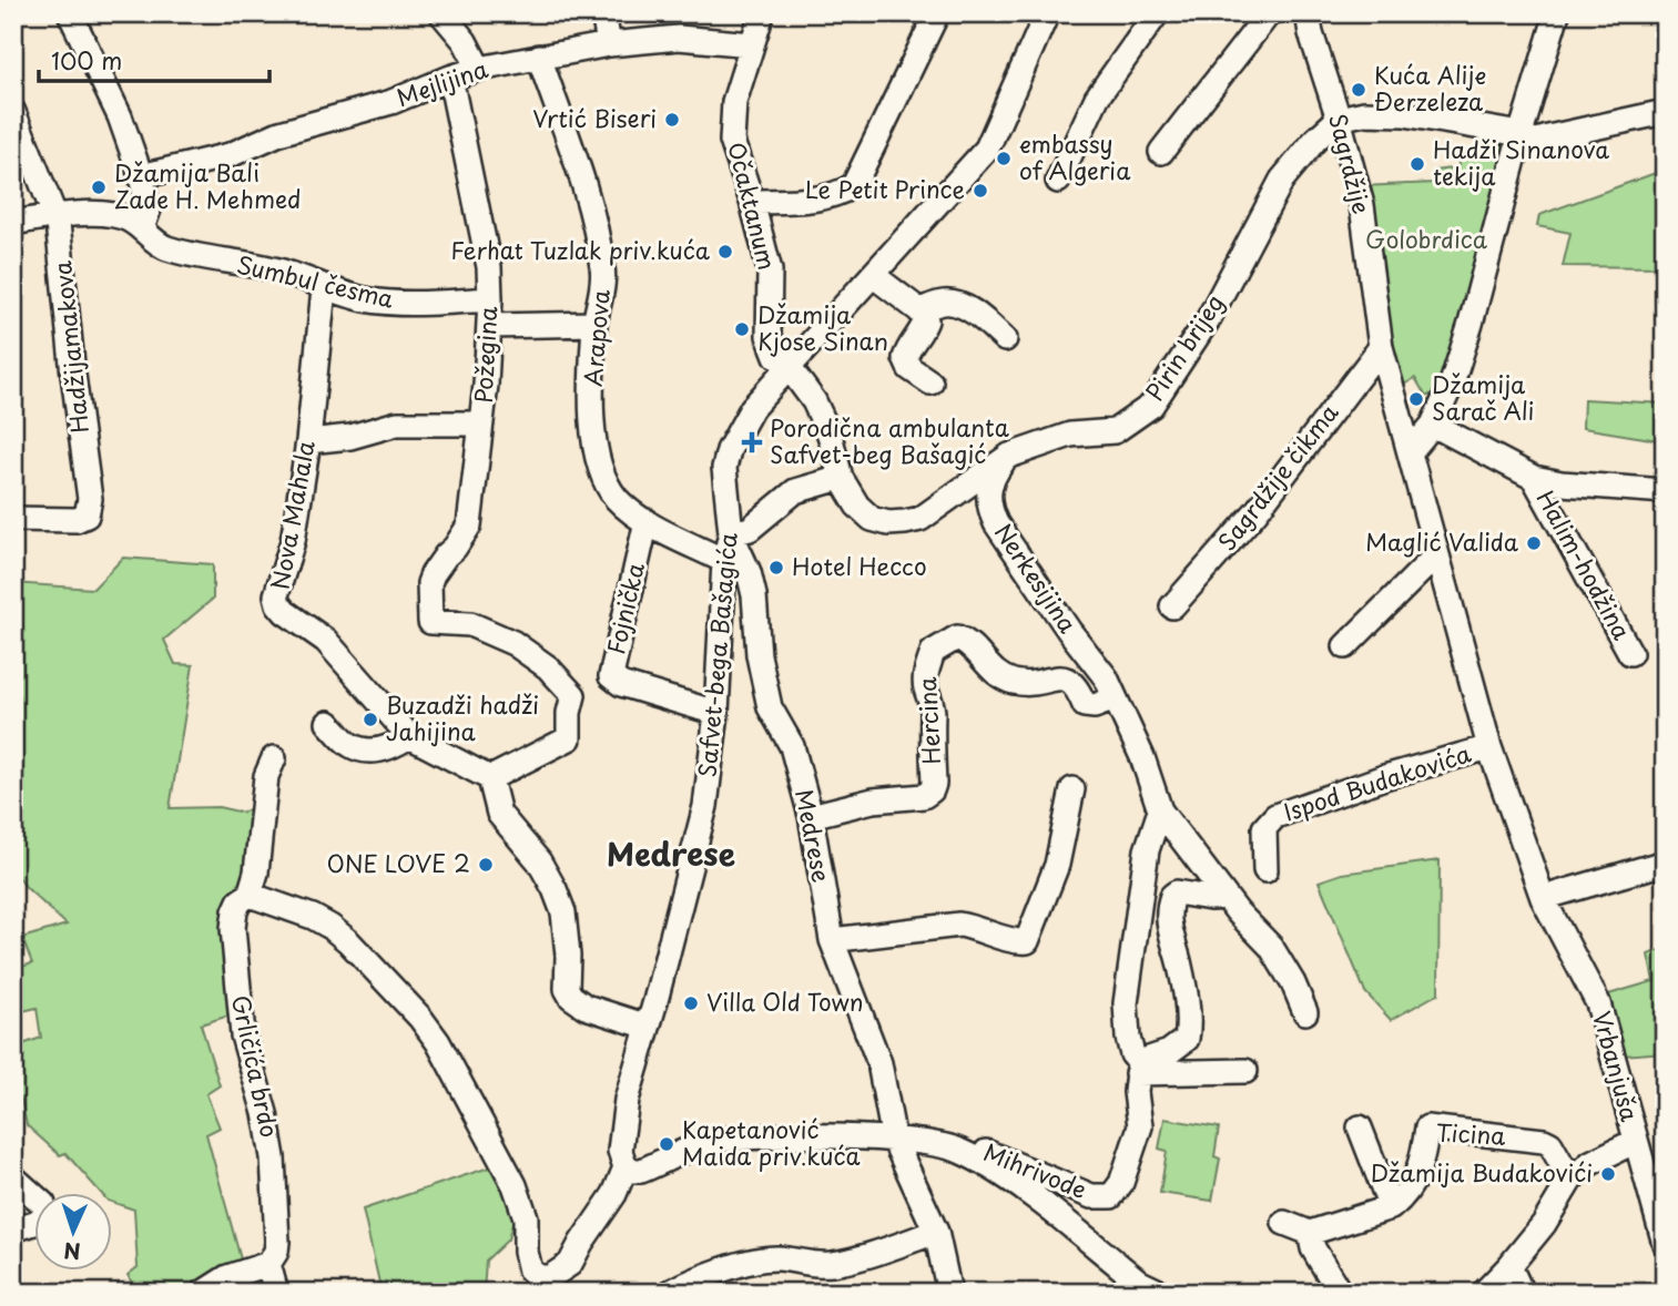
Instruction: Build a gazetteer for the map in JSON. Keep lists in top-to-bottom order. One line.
{"streets":{"street":["Mejlijina","Sagrdžije","Očaktanum","Sumbul česma","Arapova","Hadžijamakova","Pirin brijeg","Požegina","Sagrdžije čikma","Nova Mahala","Halim-hodžina","Nerkesijina","Fojnička","Safvet-bega Bašagića","Hercina","Ispod Budakovića","Medrese","Grličića brdo","Vrbanjuša","Ticina","Mihrivode"]},"crossings":[["Mejlijina","Očaktanum"],["Mejlijina","Arapova"],["Mejlijina","Požegina"],["Sagrdžije","Pirin brijeg"],["Sagrdžije","Sagrdžije čikma"],["Sagrdžije","Vrbanjuša"],["Očaktanum","Pirin brijeg"],["Očaktanum","Safvet-bega Bašagića"],["Sumbul česma","Hadžijamakova"],["Sumbul česma","Požegina"],["Sumbul česma","Nova Mahala"],["Arapova","Fojnička"],["Arapova","Safvet-bega Bašagića"],["Pirin brijeg","Nerkesijina"],["Nerkesijina","Hercina"],["Fojnička","Safvet-bega Bašagića"],["Safvet-bega Bašagića","Medrese"],["Safvet-bega Bašagića","Grličića brdo"],["Safvet-bega Bašagića","Mihrivode"],["Hercina","Medrese"],["Ispod Budakovića","Vrbanjuša"],["Medrese","Mihrivode"]],"districts":["Medrese"],"parks":["Golobrdica"],"places":{"other":["Kuća Alije Đerzeleza","Vrtić Biseri","embassy of Algeria","Hadži Sinanova tekija","Džamija Bali Zade H. Mehmed","Le Petit Prince","Ferhat Tuzlak priv.kuća","Džamija Kjose Sinan","Džamija Sarač Ali","Maglić Valida","Hotel Hecco","Buzadži hadži Jahijina","ONE LOVE 2","Villa Old Town","Kapetanović Maida priv.kuća","Džamija Budakovići"],"health":["Porodična ambulanta Safvet-beg Bašagić"]},"scale_bar":"100 m","north":"bottom"}
